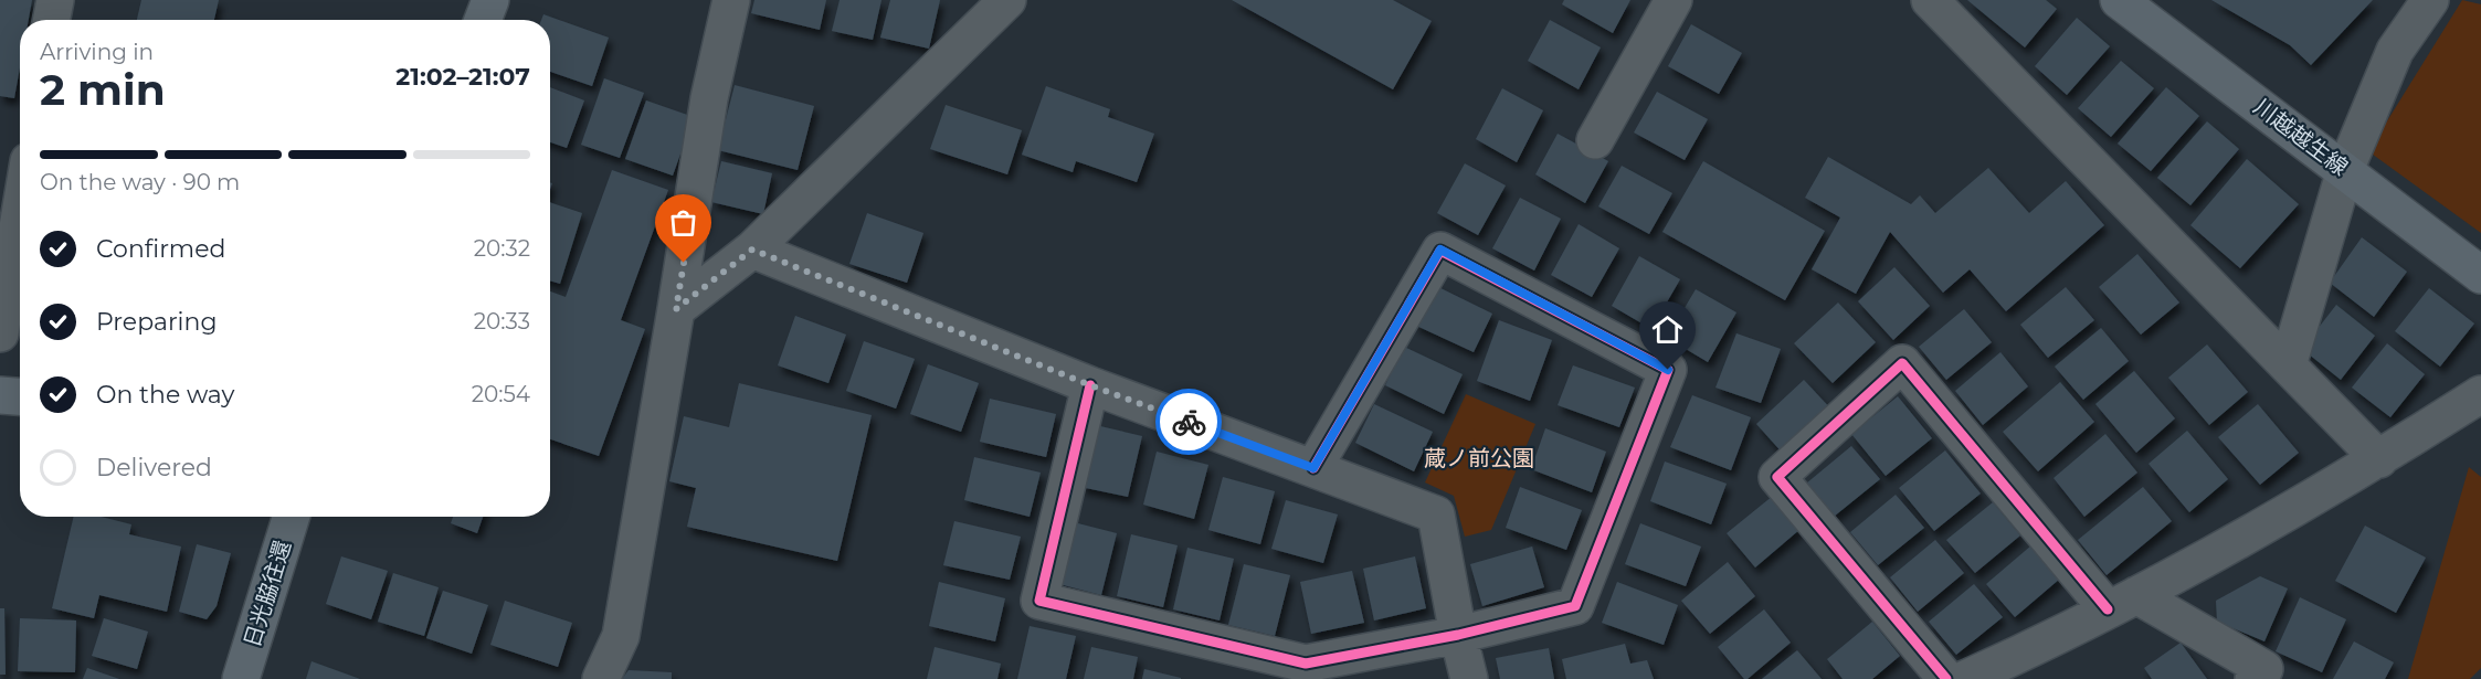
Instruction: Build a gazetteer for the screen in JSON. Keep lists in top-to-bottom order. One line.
{"streets":{"main road":["川越越生線","日光脇往還"]},"parks":["蔵ノ前公園"],"page":{"heading":["2 min","Arriving in","21:02–21:07"],"bar":"On the way · 90 m","list":[["Confirmed","20:32"],["Preparing","20:33"],["On the way","20:54"],"Delivered"]}}
